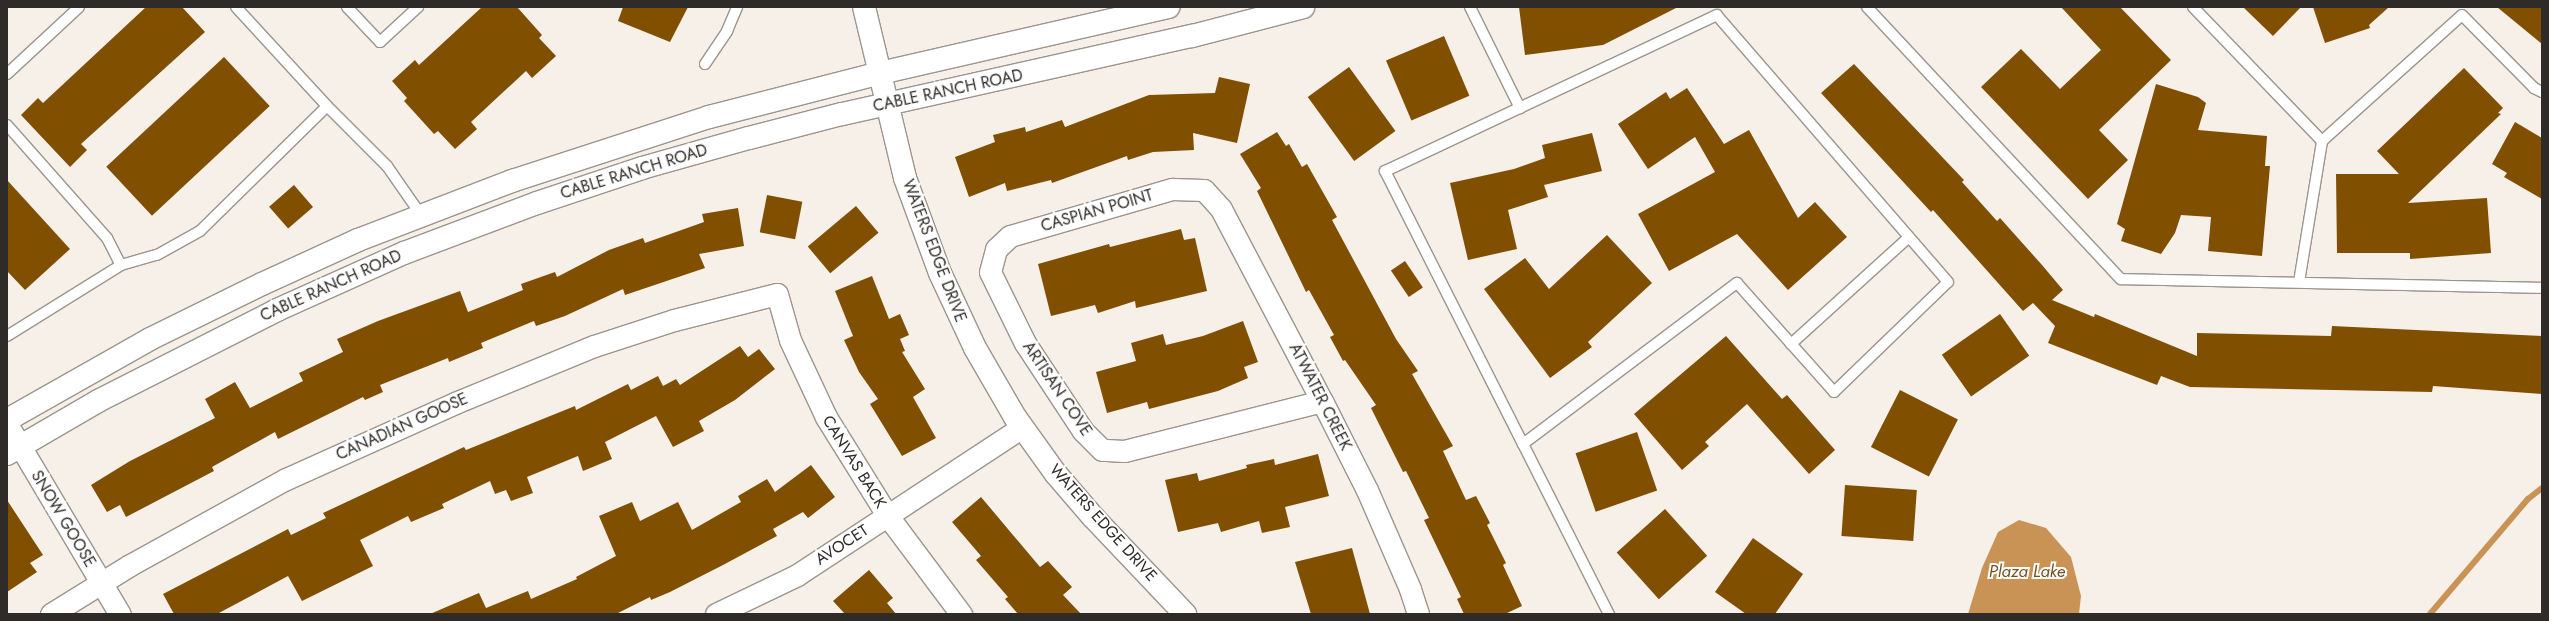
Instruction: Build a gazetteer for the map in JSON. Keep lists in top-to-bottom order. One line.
{"streets":{"street":["CABLE RANCH ROAD","CASPIAN POINT","WATERS EDGE DRIVE","ARTISAN COVE","ATWATER CREEK","CANADIAN GOOSE","CANVAS BACK","SNOW GOOSE","AVOCET"]},"crossings":[["CABLE RANCH ROAD","WATERS EDGE DRIVE"],["CABLE RANCH ROAD","SNOW GOOSE"],["CASPIAN POINT","ARTISAN COVE"],["CASPIAN POINT","ATWATER CREEK"],["WATERS EDGE DRIVE","AVOCET"],["ARTISAN COVE","ATWATER CREEK"],["CANADIAN GOOSE","CANVAS BACK"],["CANADIAN GOOSE","SNOW GOOSE"],["CANVAS BACK","AVOCET"]],"water":["Plaza Lake"]}
